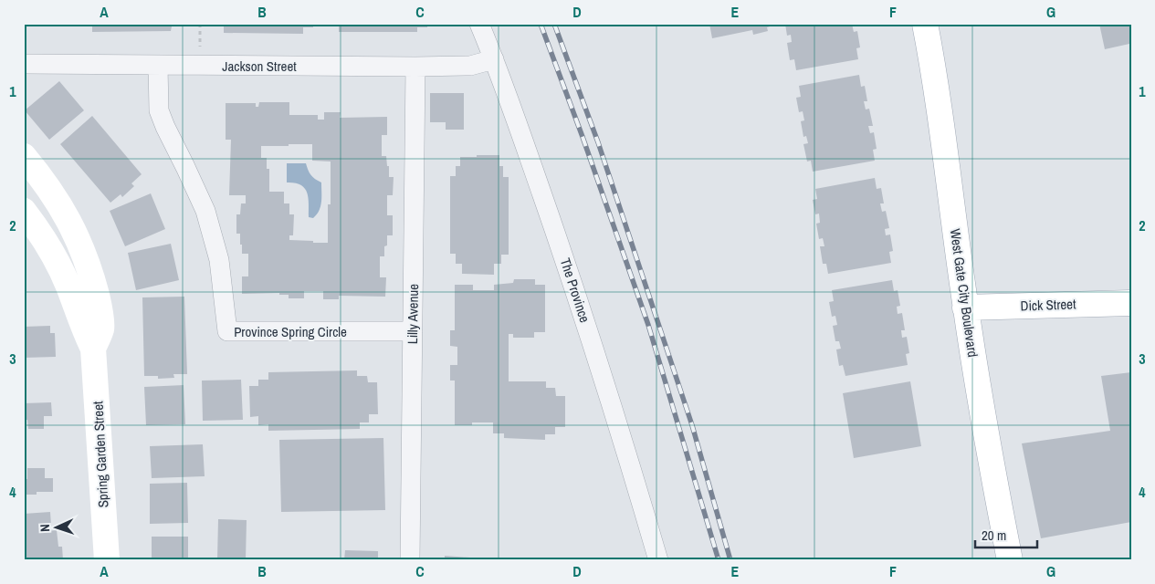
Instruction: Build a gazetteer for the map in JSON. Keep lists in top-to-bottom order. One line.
{"streets":{"main road":["West Gate City Boulevard","Dick Street","Spring Garden Street"],"street":["Jackson Street","The Province","Lilly Avenue","Province Spring Circle"]},"crossings":[["Jackson Street","The Province"],["Jackson Street","Lilly Avenue"],["Jackson Street","Province Spring Circle"],["West Gate City Boulevard","Dick Street"],["Lilly Avenue","Province Spring Circle"]],"scale_bar":"20 m","north":"left","grid":{"columns":["A","B","C","D","E","F","G"],"rows":["1","2","3","4"]}}
